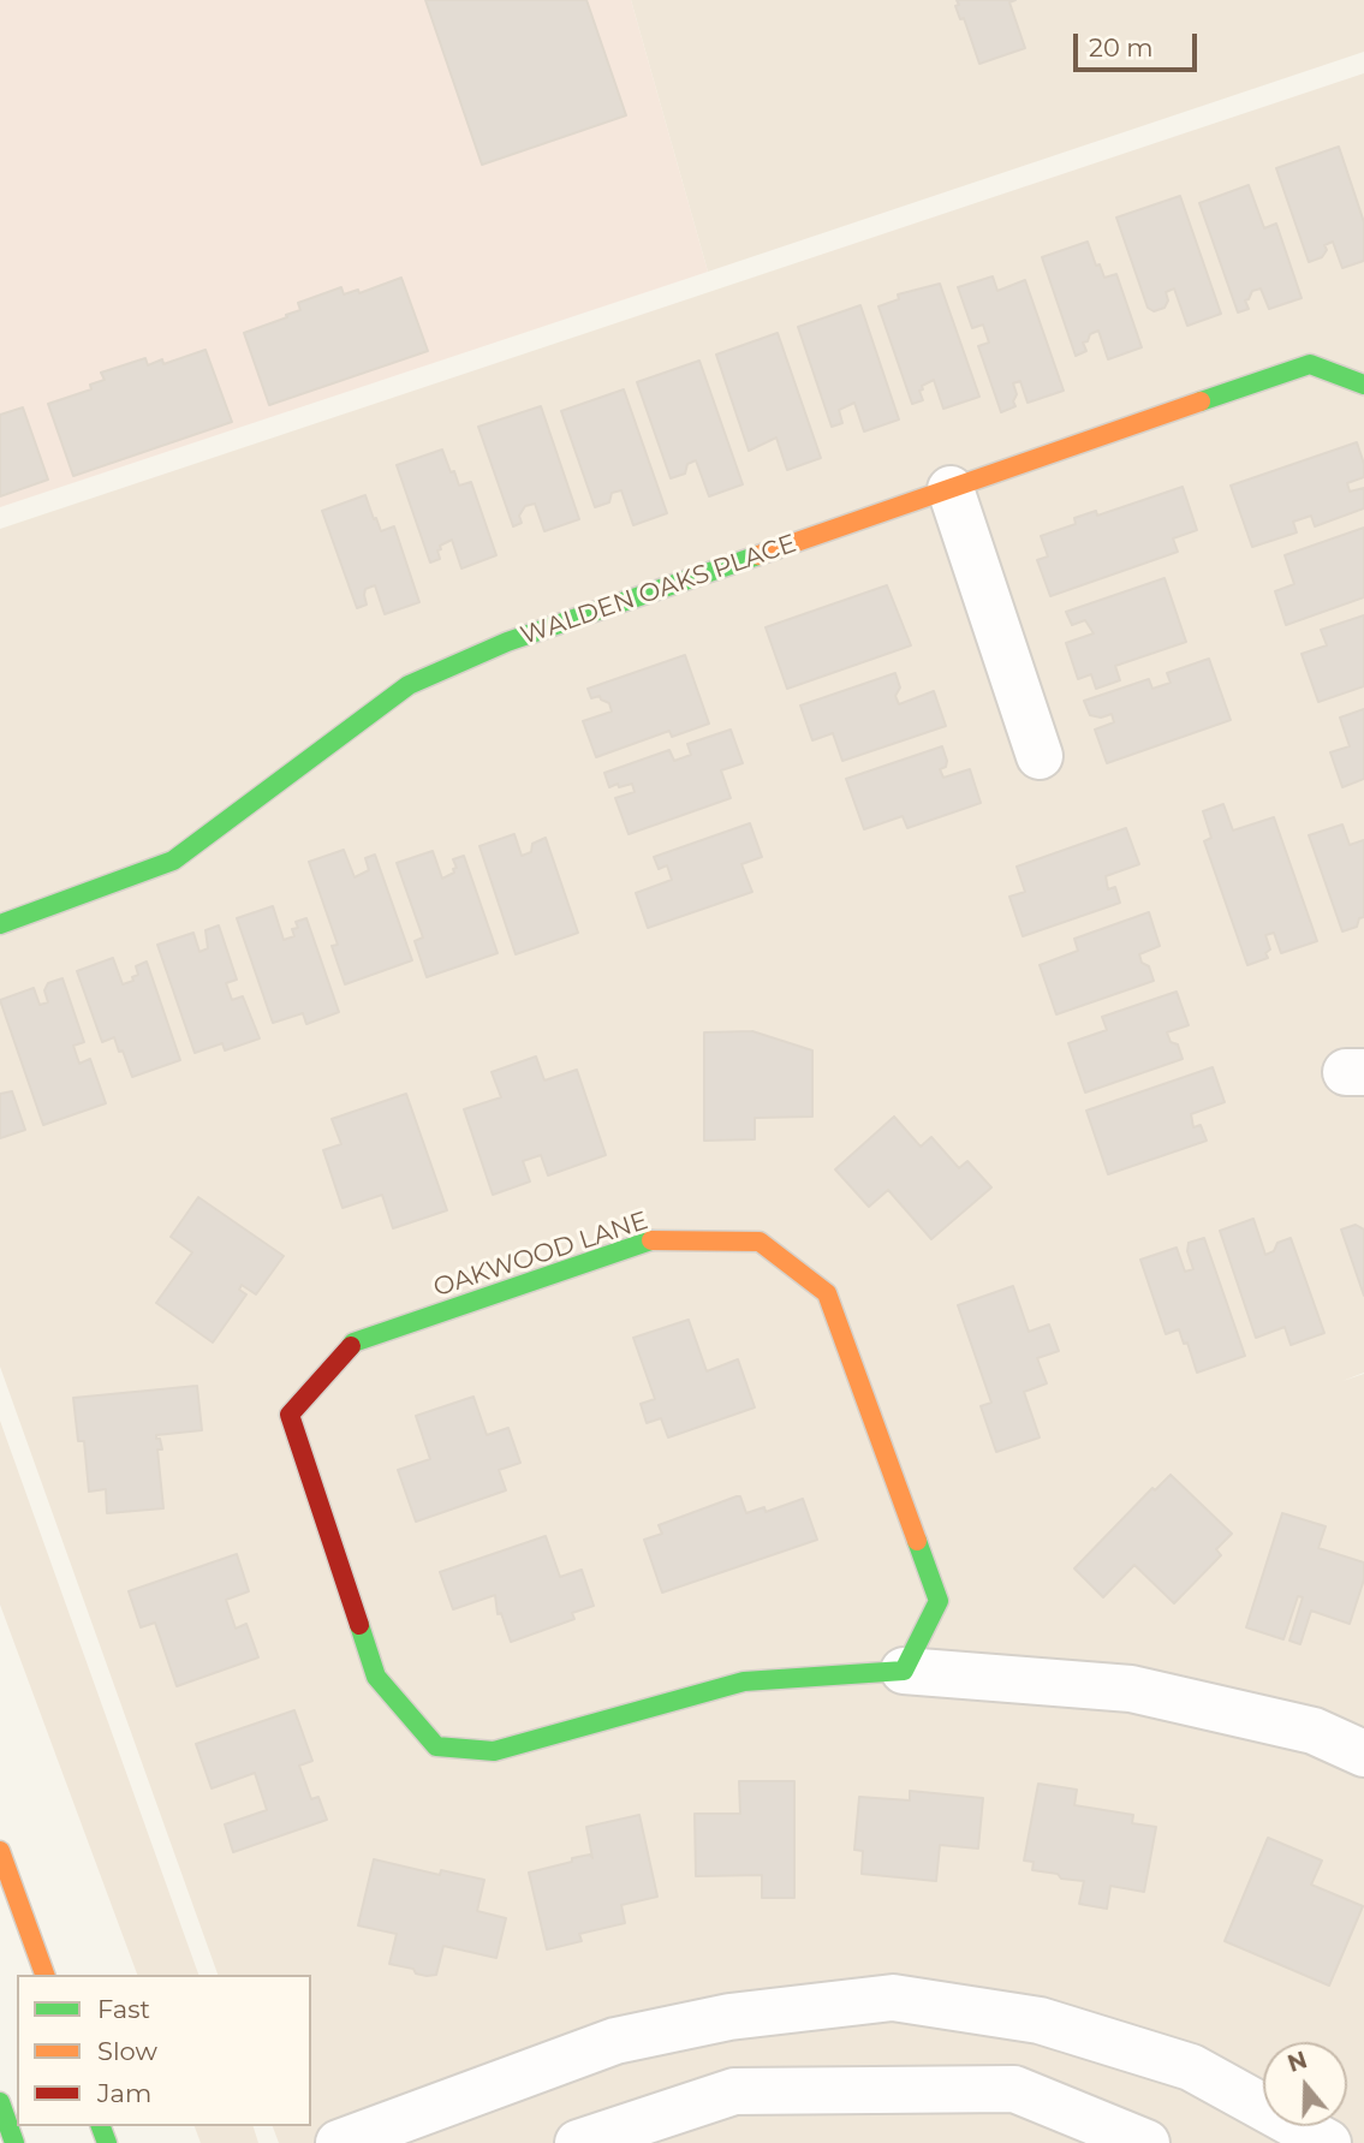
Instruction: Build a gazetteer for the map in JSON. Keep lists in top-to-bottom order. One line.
{"streets":{"street":["WALDEN OAKS PLACE","OAKWOOD LANE"]},"legend":["Fast","Slow","Jam"],"scale_bar":"20 m","north":"top"}
